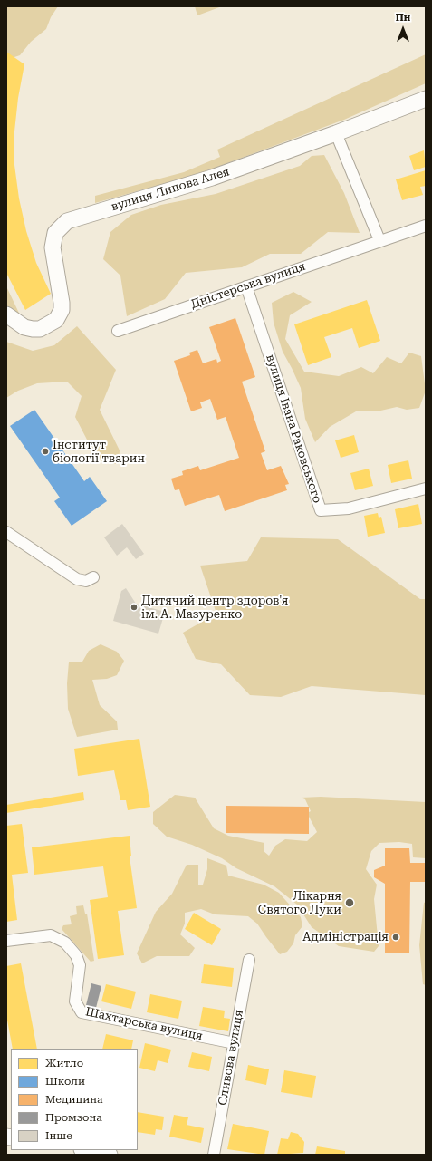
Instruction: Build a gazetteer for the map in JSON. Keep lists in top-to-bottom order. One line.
{"streets":{"street":["вулиця Липова Алея","Дністерська вулиця","вулиця Івана Раковського","Шахтарська вулиця","Сливова вулиця"]},"crossings":[["Дністерська вулиця","вулиця Івана Раковського"],["Шахтарська вулиця","Сливова вулиця"]],"places":["Інститут біології тварин","Дитячий центр здоров'я ім. А. Мазуренко","Лікарня Святого Луки","Адміністрація"],"legend":["Житло","Школи","Медицина","Промзона","Інше"],"north":"top"}
